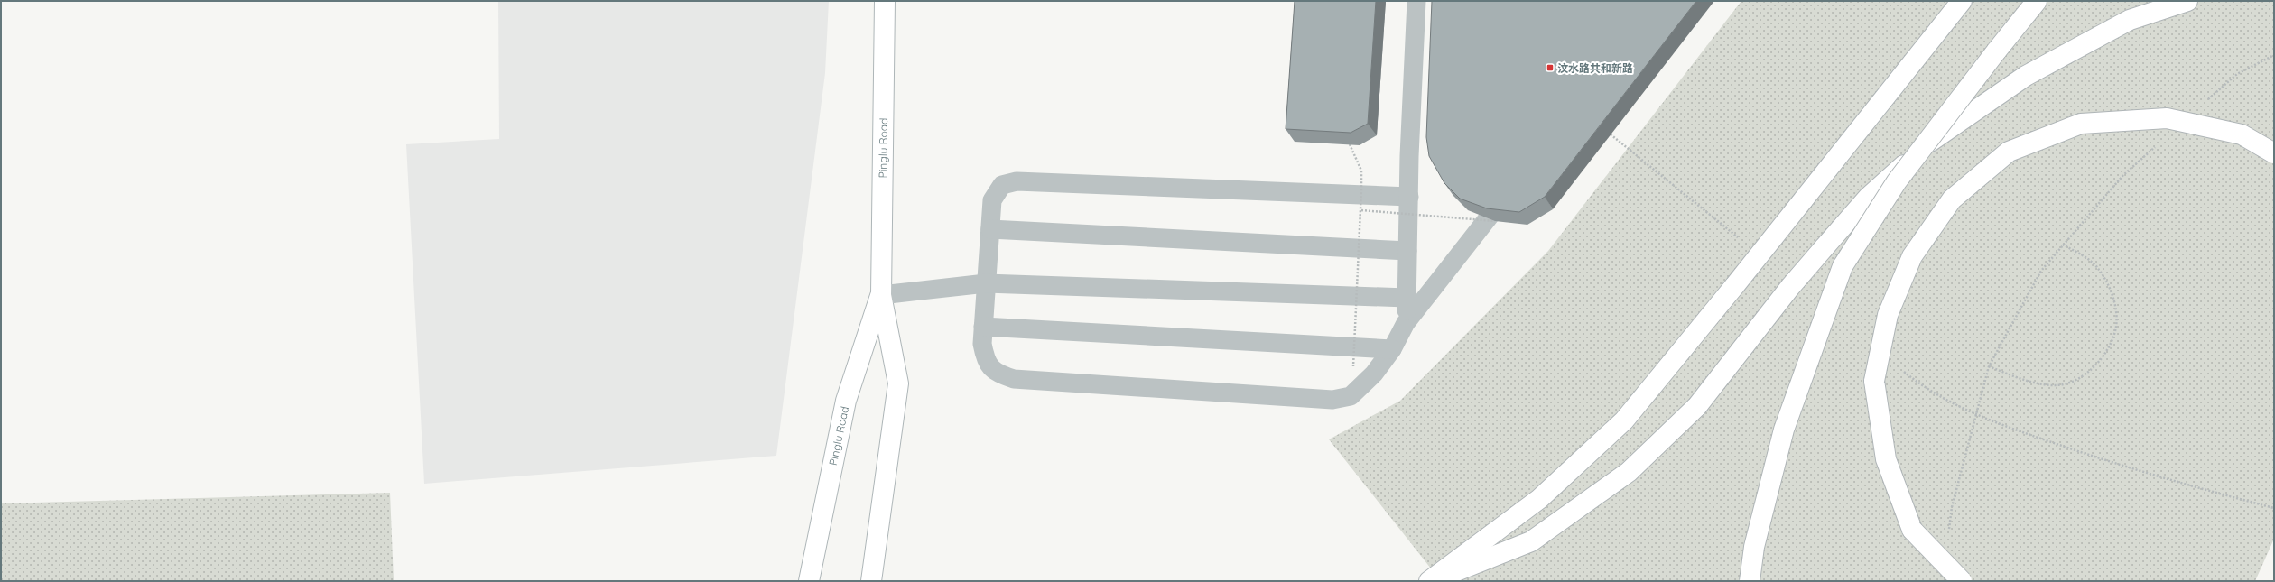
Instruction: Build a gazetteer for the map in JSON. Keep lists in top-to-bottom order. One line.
{"streets":{"main road":["Pinglu Road"]},"places":{"transit":["汶水路共和新路"]}}
